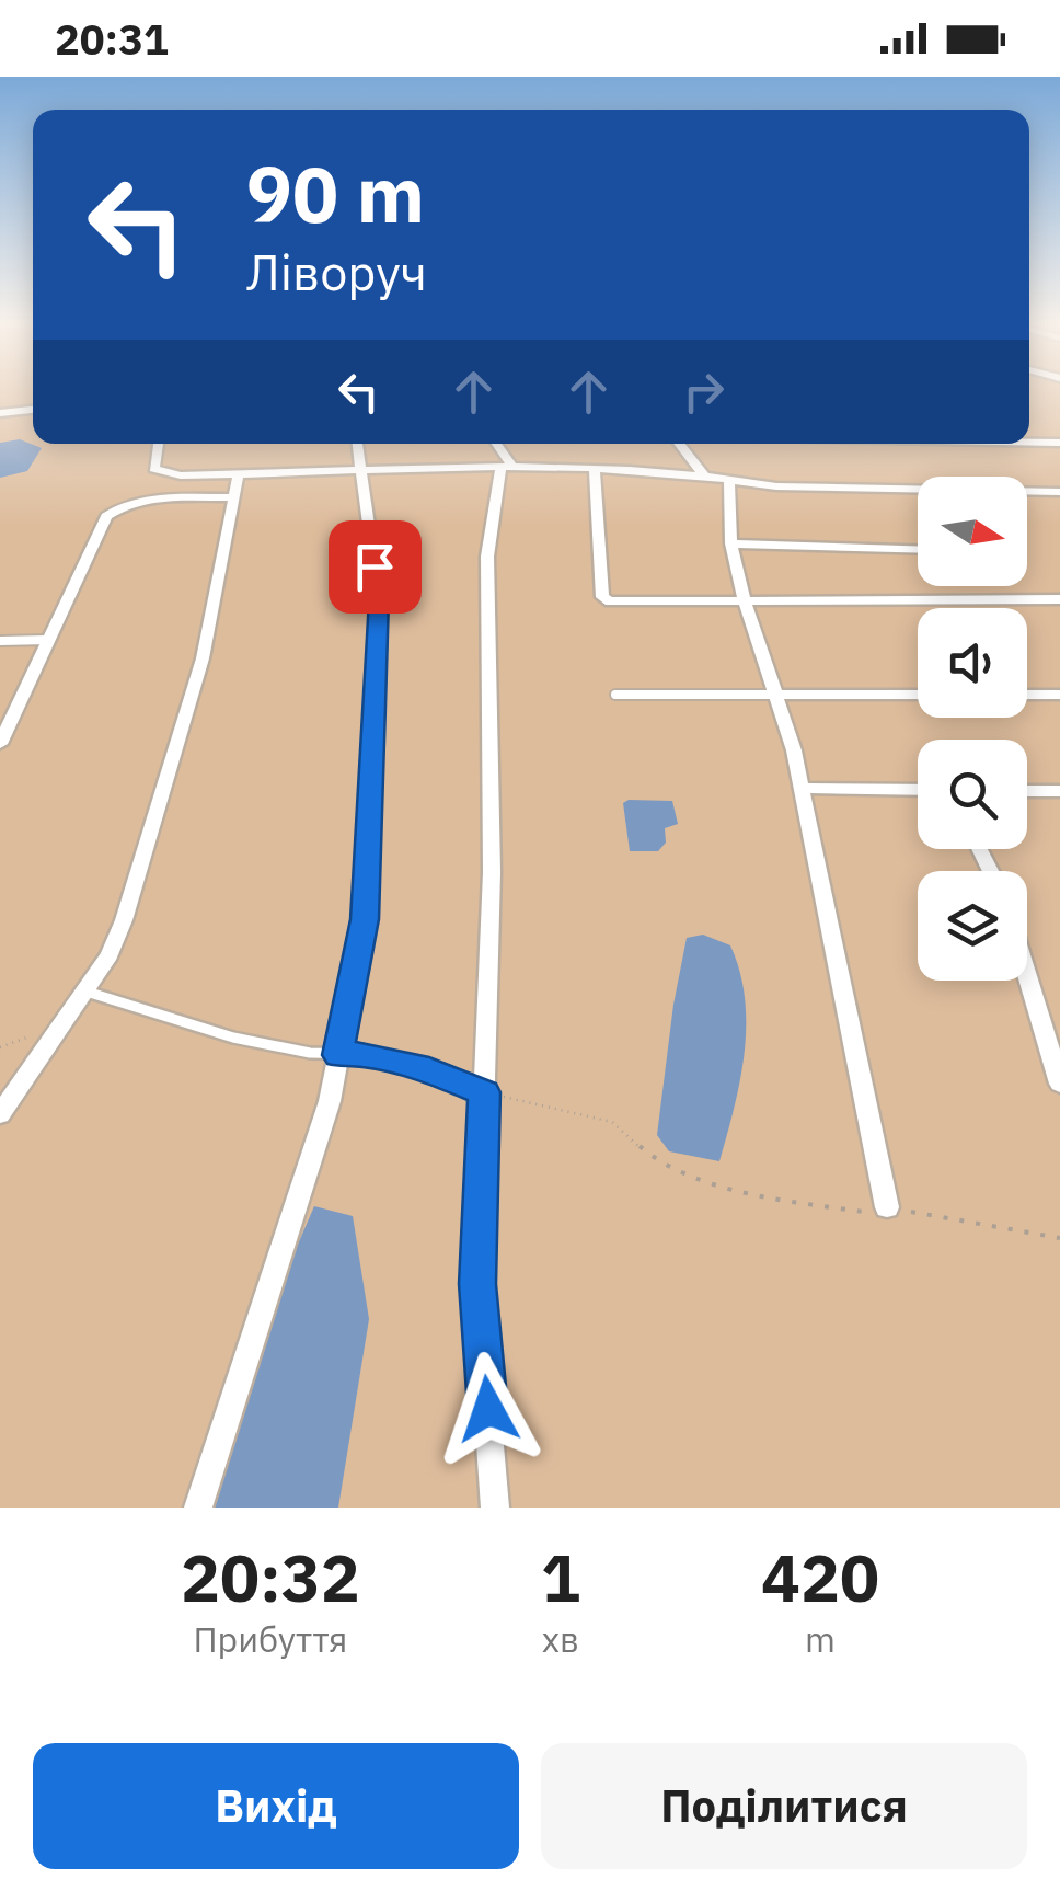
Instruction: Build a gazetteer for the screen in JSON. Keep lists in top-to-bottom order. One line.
{"north":"right","page":{"status":"20:31","turn":["90 m","Ліворуч"],"eta":["20:32","Прибуття","1","хв","420","m"],"buttons":["Вихід","Поділитися"]}}
